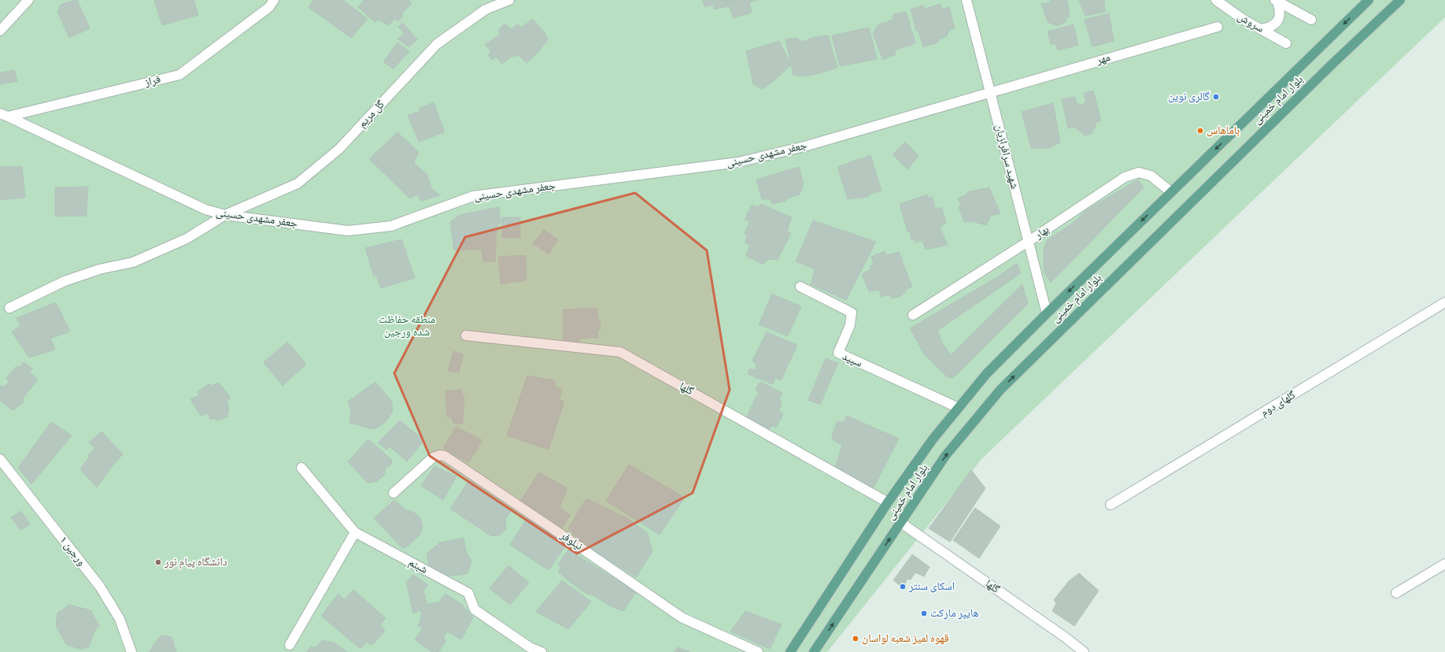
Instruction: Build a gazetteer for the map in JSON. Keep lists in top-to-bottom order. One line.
{"streets":{"main road":["بلوار امام خمینی"],"street":["سروش","مهر","فراز","گل مریم","جعفر مشهدی حسینی","شهید سرافرازیان","بهار","سپید","گلها","گلهای دوم","نیلوفر","ورجین ۱","شبنم"]},"crossings":[["مهر","جعفر مشهدی حسینی"],["مهر","شهید سرافرازیان"],["فراز","جعفر مشهدی حسینی"],["بلوار امام خمینی","شهید سرافرازیان"],["بلوار امام خمینی","بهار"],["بلوار امام خمینی","سپید"],["بلوار امام خمینی","گلها"],["گل مریم","جعفر مشهدی حسینی"],["جعفر مشهدی حسینی","شهید سرافرازیان"],["شهید سرافرازیان","بهار"]],"parks":["منطقه حفاظت شده ورجین"],"places":["گالری نوین","باماهاس","دانشگاه پیام نور","اسکای سنتر","هایپر مارکت","قهوه لمیز شعبه لواسان"]}
